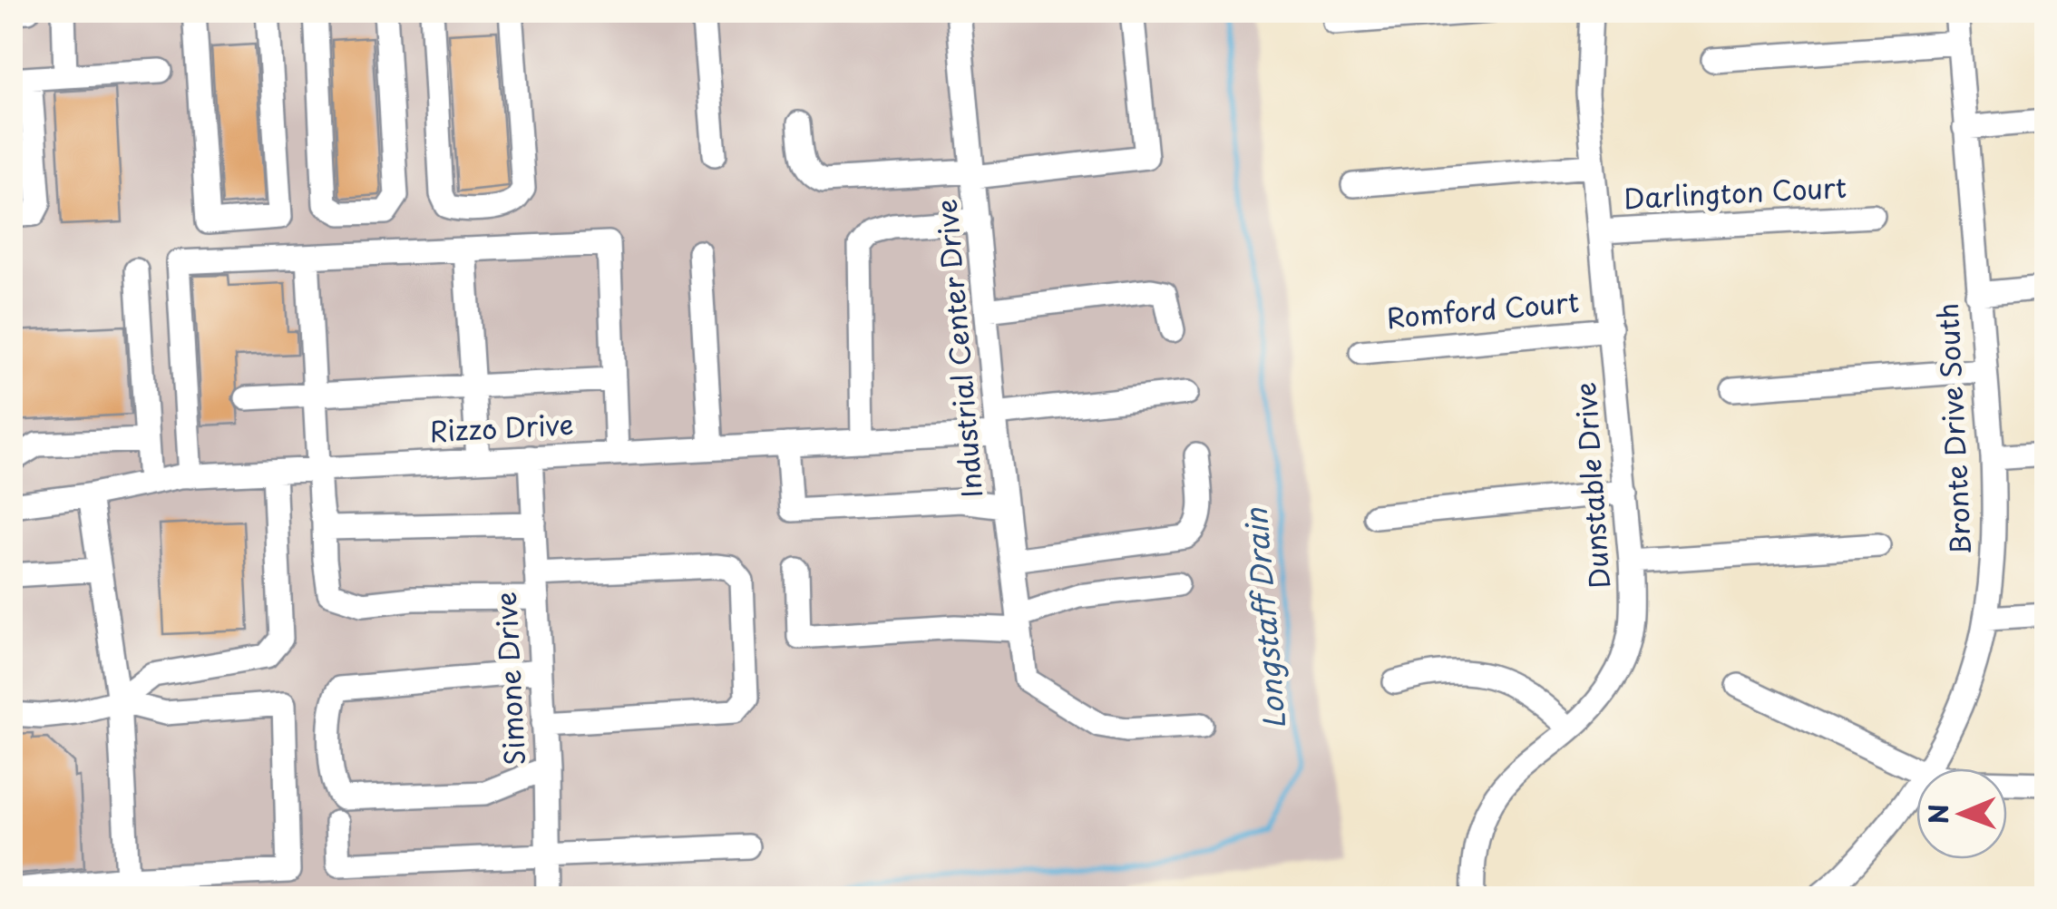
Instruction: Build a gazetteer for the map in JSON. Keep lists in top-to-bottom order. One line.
{"streets":{"street":["Darlington Court","Romford Court","Industrial Center Drive","Rizzo Drive","Bronte Drive South","Dunstable Drive","Simone Drive"]},"crossings":[["Darlington Court","Dunstable Drive"],["Romford Court","Dunstable Drive"],["Industrial Center Drive","Rizzo Drive"],["Rizzo Drive","Simone Drive"]],"water":["Longstaff Drain"],"north":"left"}
